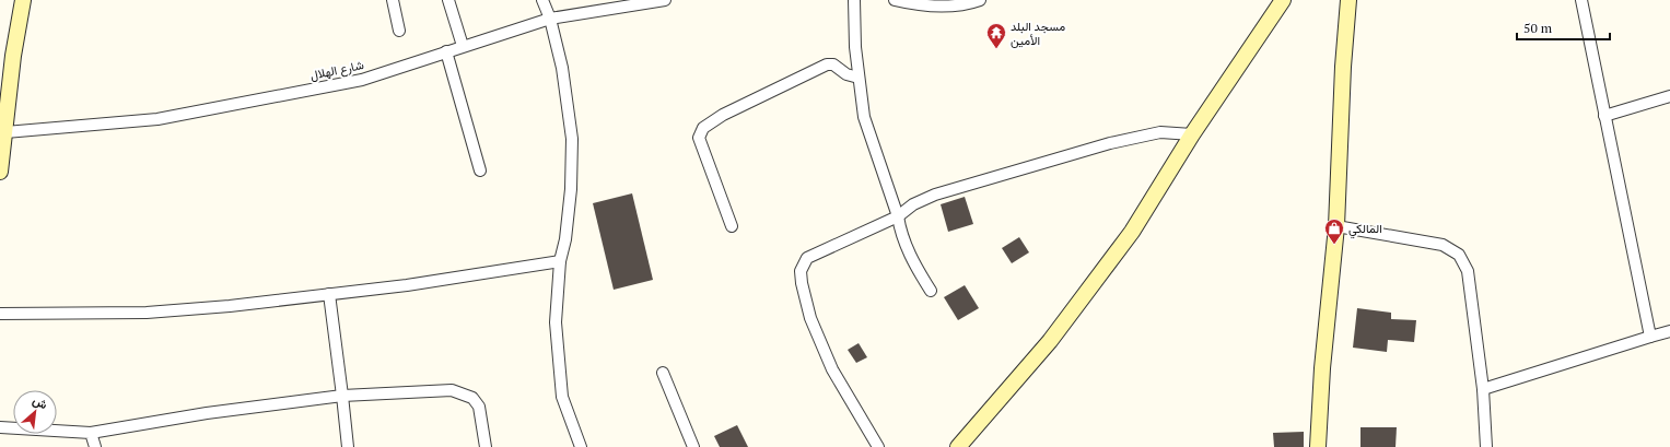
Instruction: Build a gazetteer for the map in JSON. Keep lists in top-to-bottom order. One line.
{"streets":{"street":["شارع الهلال"]},"places":{"temple":["مسجد البلد الأمين"],"shop":["المالكي"]},"scale_bar":"50 m","north":"top right"}
